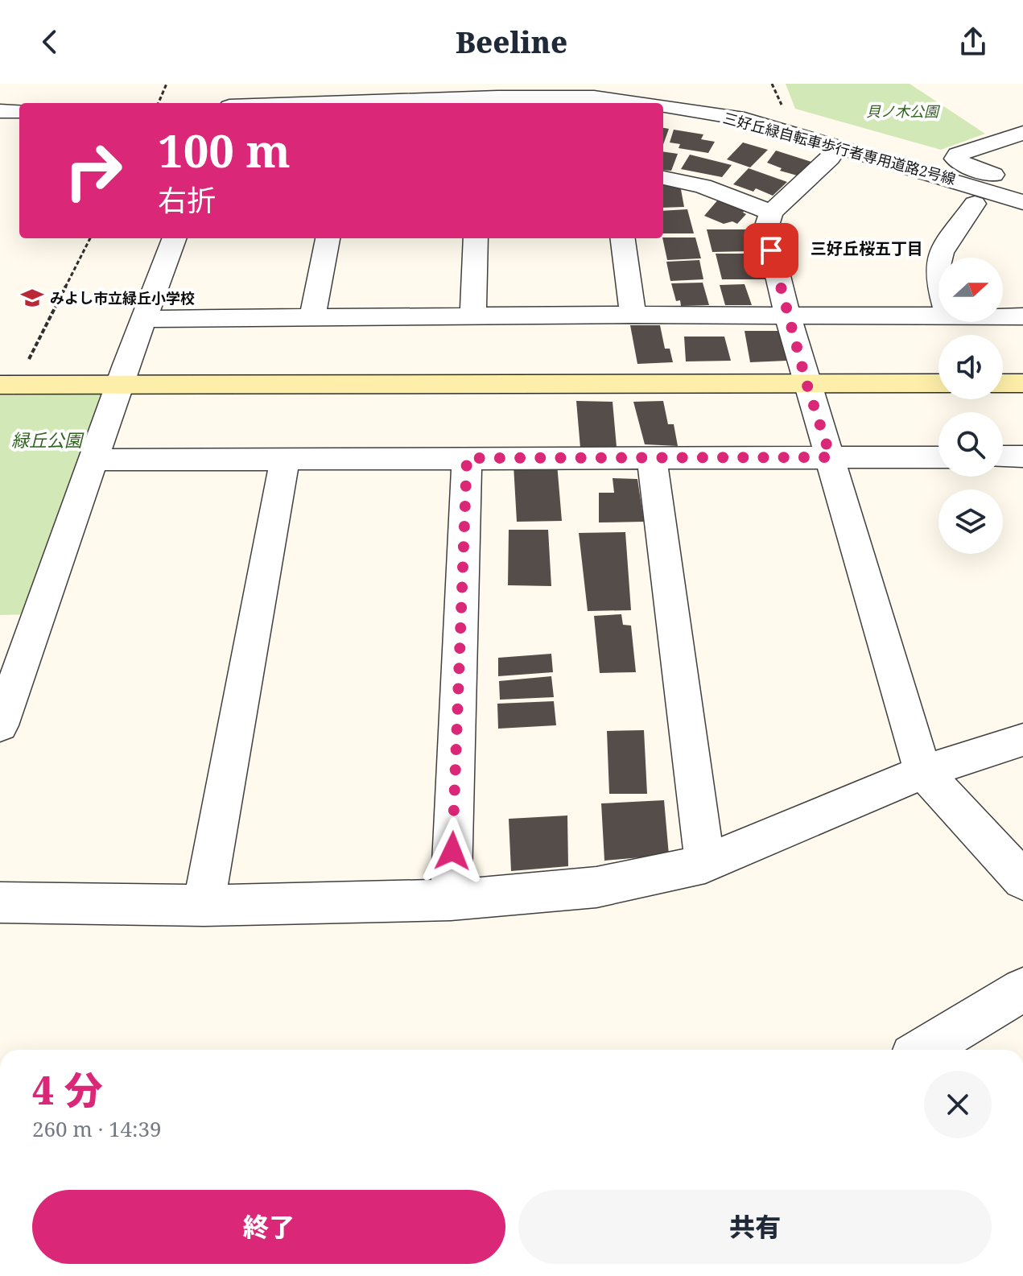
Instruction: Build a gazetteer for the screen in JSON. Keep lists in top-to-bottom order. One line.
{"streets":{"street":["三好丘緑自転車歩行者専用道路2号線"]},"districts":["三好丘桜五丁目"],"parks":["貝ノ木公園","緑丘公園"],"places":{"school or university":["みよし市立緑丘小学校"]},"north":"right","page":{"header":"Beeline","turn":["100 m","右折"],"heading":["4 分","260 m · 14:39"],"buttons":["終了","共有"]}}
